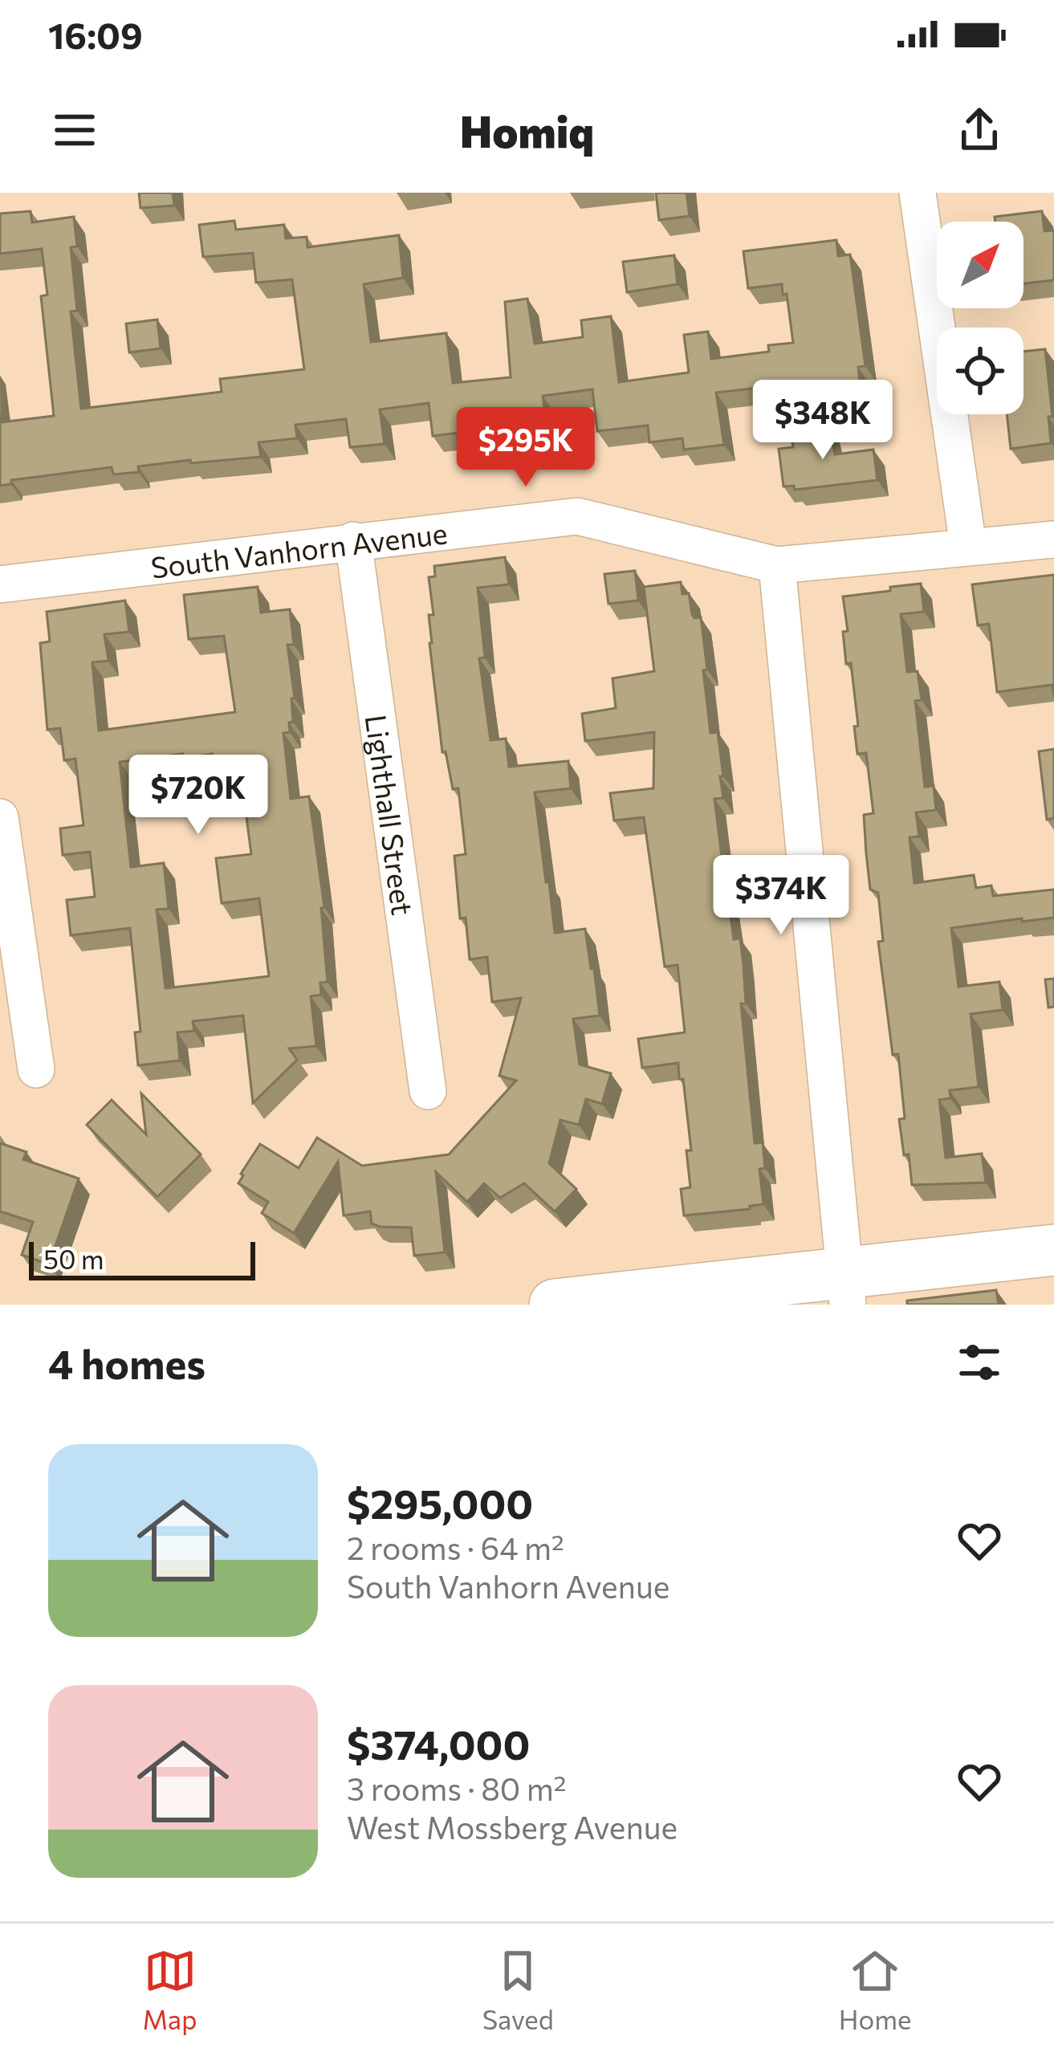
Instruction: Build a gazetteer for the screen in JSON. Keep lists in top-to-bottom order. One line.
{"streets":{"street":["South Vanhorn Avenue","Lighthall Street"]},"crossings":[["South Vanhorn Avenue","Lighthall Street"]],"scale_bar":"50 m","north":"top right","page":{"status":"16:09","header":"Homiq","price":["$348K","$295K","$720K","$374K"],"scale":"50 m","heading":"4 homes","list":[{"name":"$295,000","note":"2 rooms · 64 m² · South Vanhorn Avenue"},{"name":"$374,000","note":"3 rooms · 80 m² · West Mossberg Avenue"}],"tabs":["Map","Saved","Home"]}}
